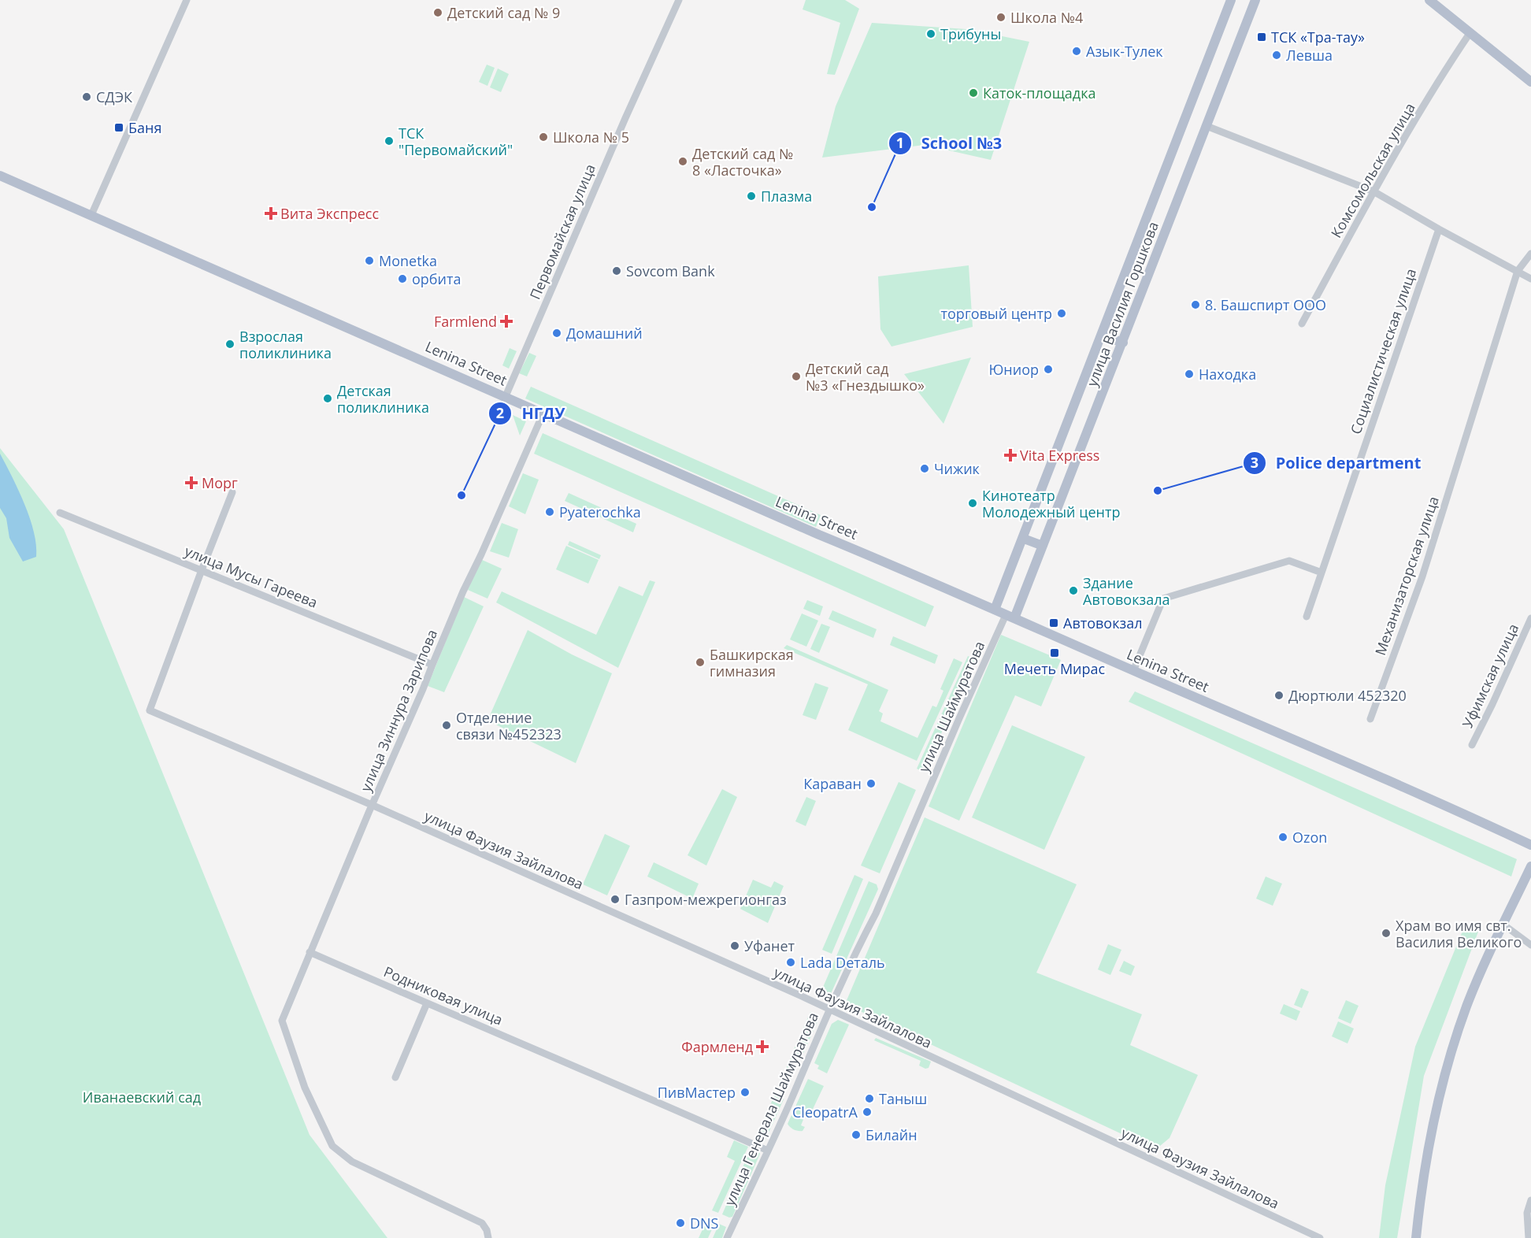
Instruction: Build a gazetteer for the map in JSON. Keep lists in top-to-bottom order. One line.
{"streets":{"main road":["улица Василия Горшкова","Lenina Street"],"street":["Комсомольская улица","Первомайская улица","Социалистическая улица","Механизаторская улица","улица Мусы Гареева","Уфимская улица","улица Шаймуратова","улица Зиннура Зарипова","улица Фаузия Зайлалова","Родниковая улица","улица Генерала Шаймуратова"]},"crossings":[["Первомайская улица","Lenina Street"],["улица Василия Горшкова","Lenina Street"],["улица Василия Горшкова","улица Шаймуратова"],["Lenina Street","улица Шаймуратова"],["Lenina Street","улица Зиннура Зарипова"],["улица Мусы Гареева","улица Зиннура Зарипова"],["улица Мусы Гареева","улица Фаузия Зайлалова"],["улица Шаймуратова","улица Генерала Шаймуратова"],["улица Зиннура Зарипова","улица Фаузия Зайлалова"],["улица Зиннура Зарипова","Родниковая улица"],["улица Фаузия Зайлалова","улица Генерала Шаймуратова"],["Родниковая улица","улица Генерала Шаймуратова"]],"parks":["Иванаевский сад"],"places":{"other":["Детский сад № 9","Школа №4","Трибуны","Азык-Тулек","Левша","Каток-площадка","СДЭК","Школа № 5","ТСК \"Первомайский\"","Детский сад № 8 «Ласточка»","Плазма","School №3","Monetka","Sovcom Bank","орбита","8. Башспирт ООО","торговый центр","Домашний","Взрослая поликлиника","Юниор","Находка","Детский сад №3 «Гнездышко»","Детская поликлиника","Чижик","Police department","НГДУ","Кинотеатр Молодежный центр","Pyaterochka","Здание Автовокзала","Башкирская гимназия","Дюртюли 452320","Отделение связи №452323","Караван","Ozon","Газпром-межрегионгаз","Храм во имя свт. Василия Великого","Уфанет","Lada Dеталь","ПивМастер","Таныш","CleopatrA","Билайн","DNS"],"transit":["ТСК «Тра-тау»","Баня","Автовокзал","Мечеть Мирас"],"health":["Вита Экспресс","Farmlend","Vita Express","Морг","Фармленд"]}}
